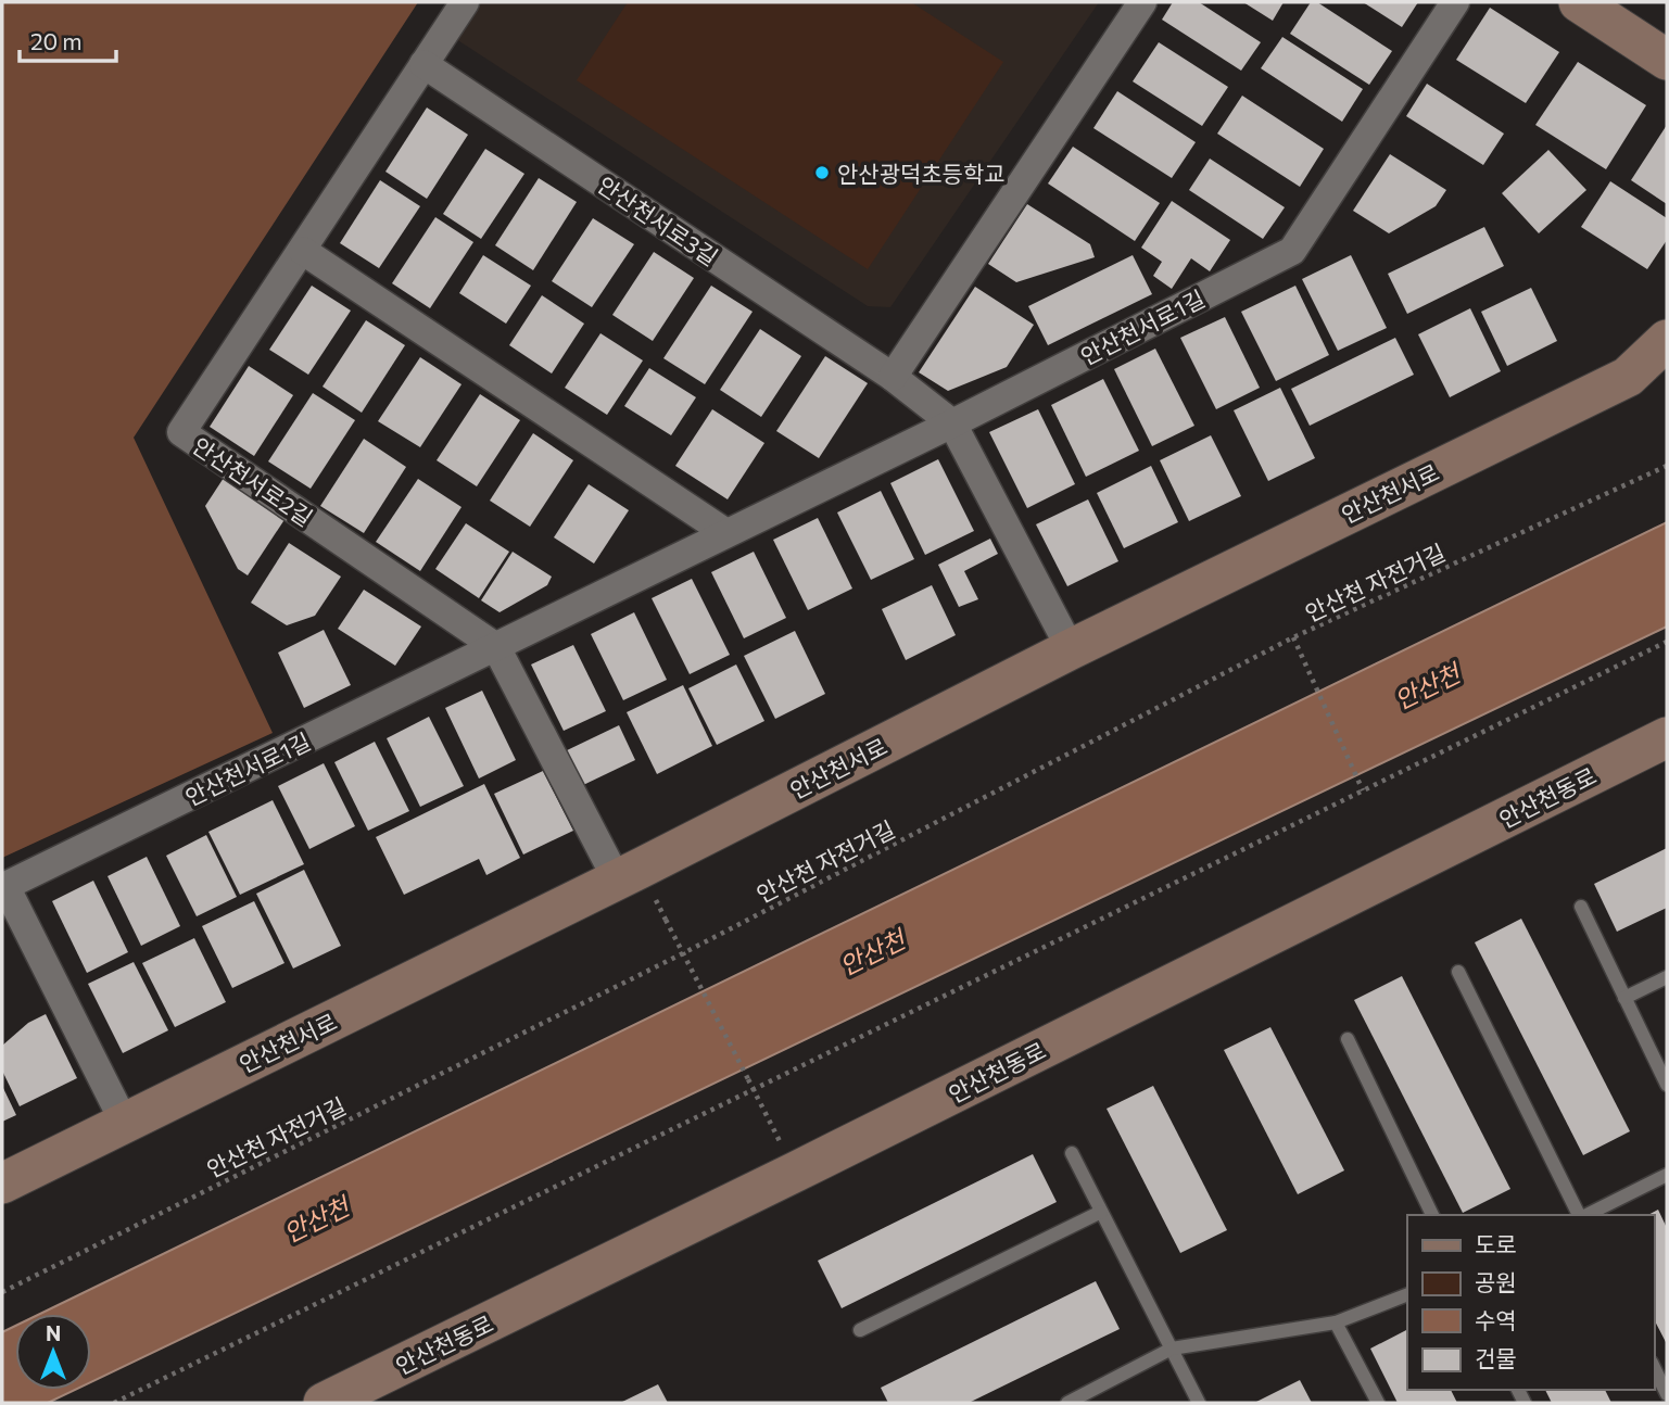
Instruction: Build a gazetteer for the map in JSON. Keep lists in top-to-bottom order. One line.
{"streets":{"street":["안산천서로3길","안산천서로1길","안산천서로2길","안산천서로","안산천동로"],"path":["안산천 자전거길"]},"crossings":[["안산천서로3길","안산천서로1길"],["안산천서로3길","안산천서로2길"],["안산천서로3길","안산천서로"],["안산천서로1길","안산천서로2길"],["안산천서로1길","안산천서로"],["안산천서로2길","안산천서로"]],"water":["안산천"],"places":["안산광덕초등학교"],"legend":["도로","공원","수역","건물"],"scale_bar":"20 m","north":"top"}
